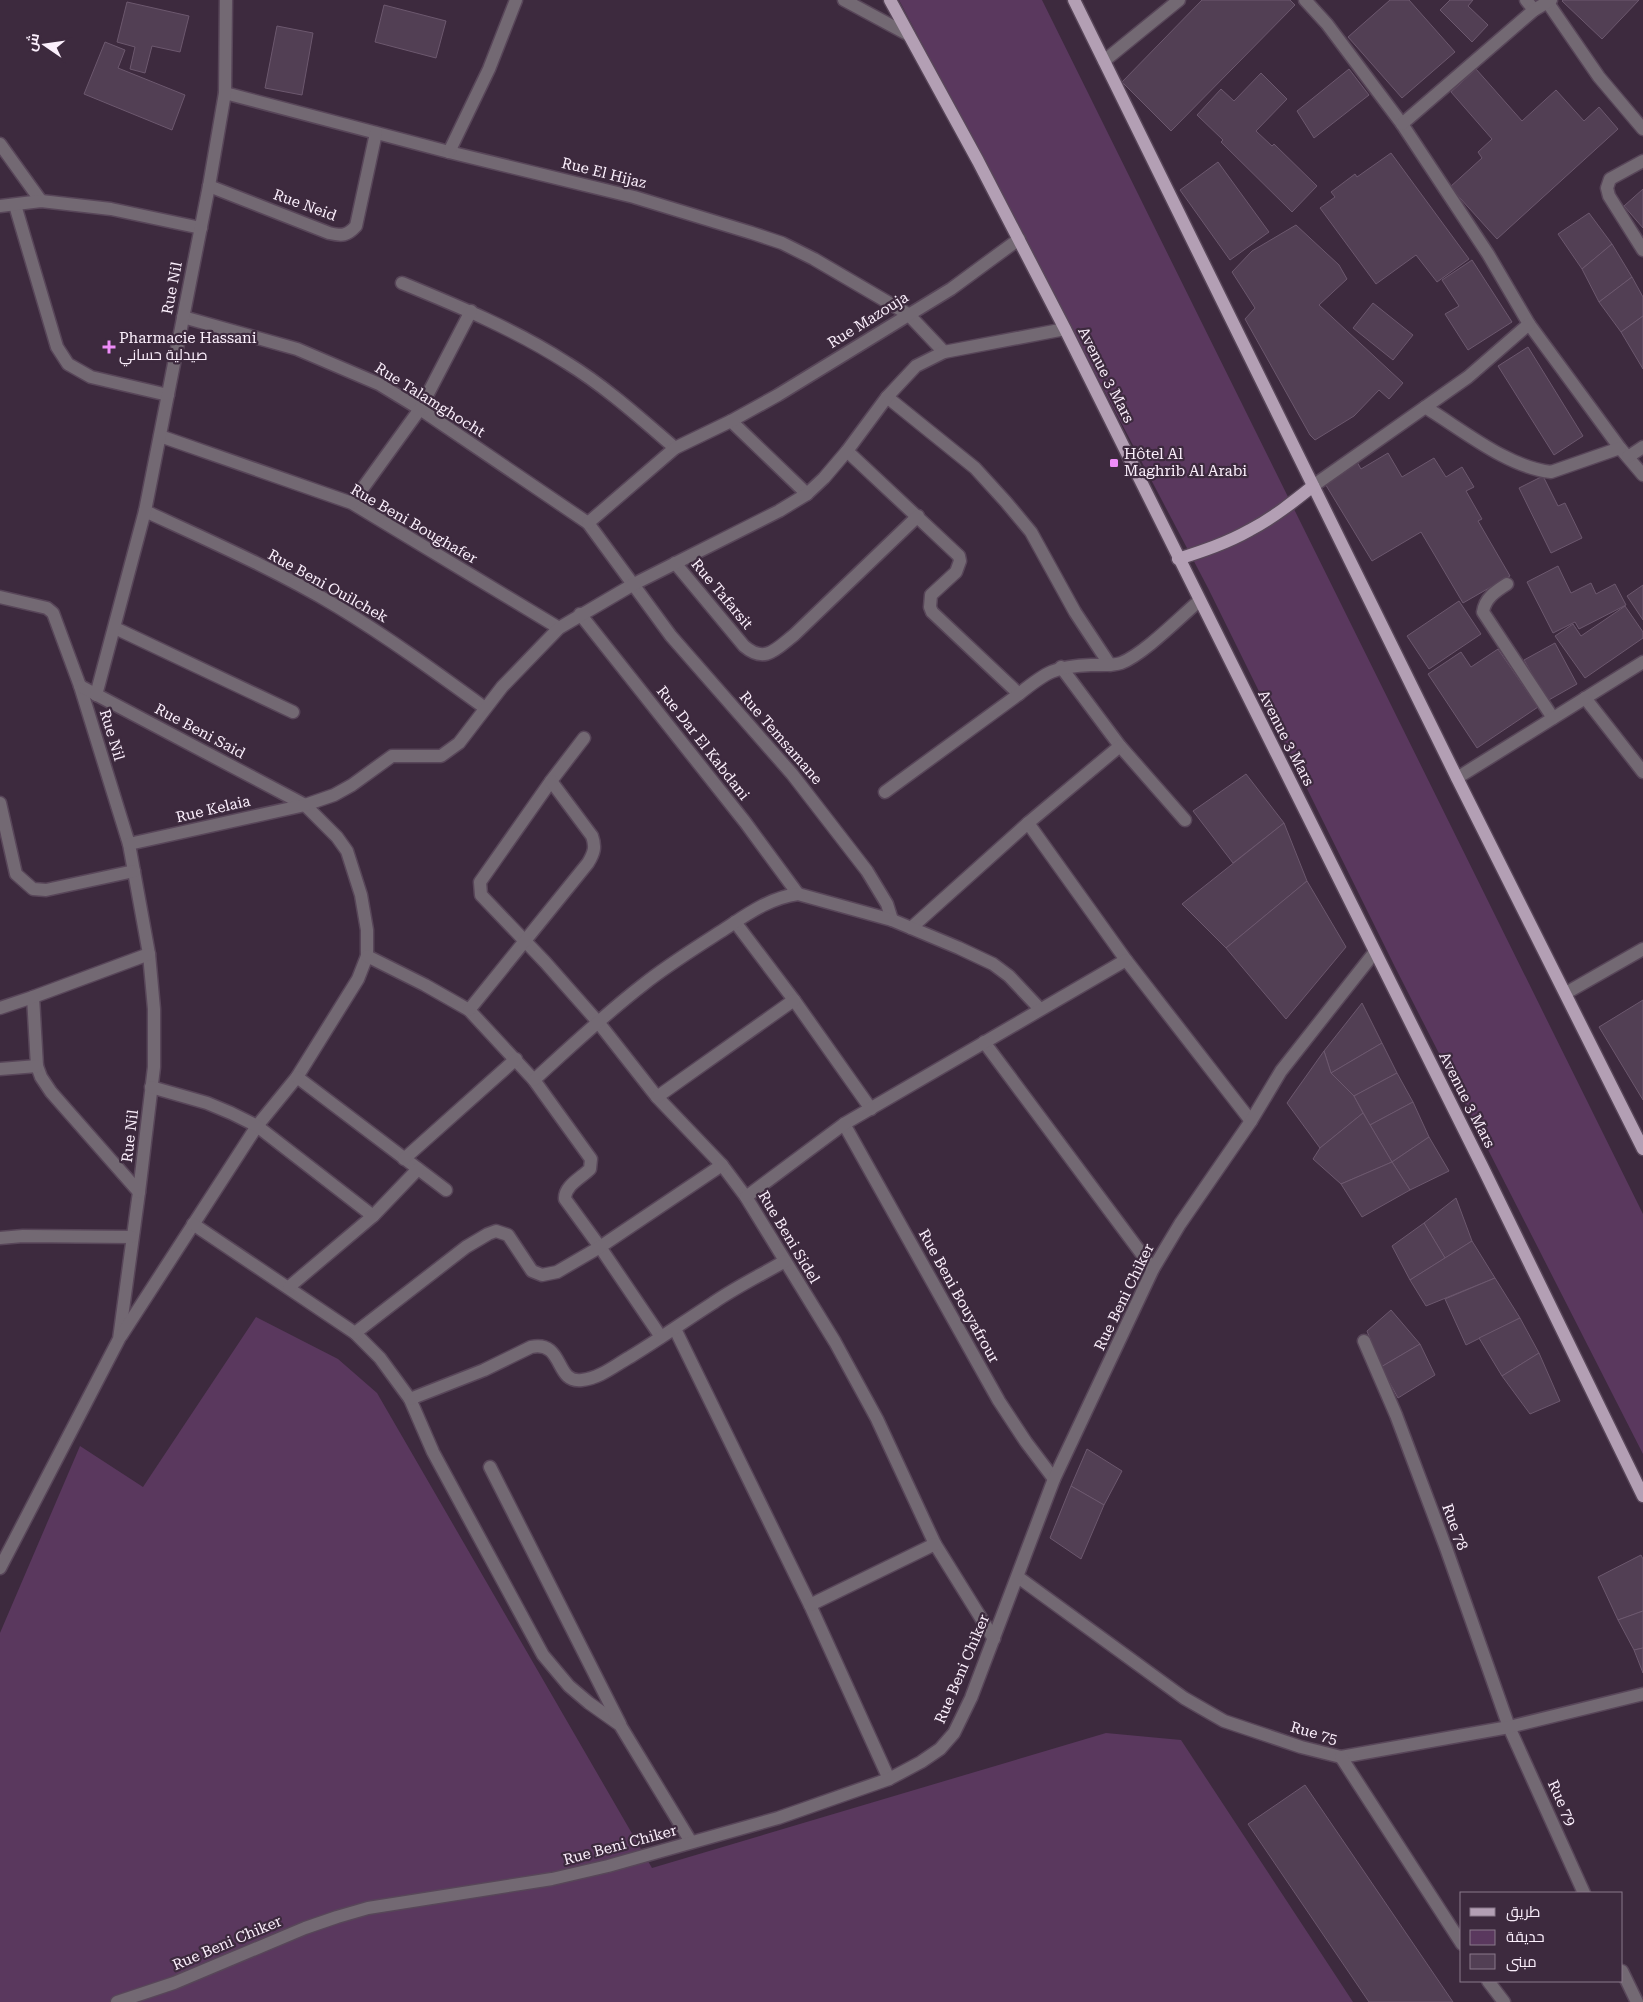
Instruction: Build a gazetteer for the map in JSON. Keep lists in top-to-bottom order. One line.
{"streets":{"main road":["Avenue 3 Mars"],"street":["Rue El Hijaz","Rue Neid","Rue Nil","Rue Mazouja","Rue Talamghocht","Rue Beni Boughafer","Rue Beni Ouilchek","Rue Tafarsit","Rue Beni Said","Rue Temsamane","Rue Dar El Kabdani","Rue Kelaia","Rue Beni Sidel","Rue Beni Bouyafrour","Rue Beni Chiker","Rue 78","Rue 75","Rue 79"]},"crossings":[["Rue El Hijaz","Rue Neid"],["Rue El Hijaz","Rue Nil"],["Rue El Hijaz","Rue Mazouja"],["Rue El Hijaz","Rue Kelaia"],["Rue Neid","Rue Nil"],["Rue Nil","Rue Talamghocht"],["Rue Nil","Rue Beni Boughafer"],["Rue Nil","Rue Beni Ouilchek"],["Rue Nil","Rue Beni Said"],["Rue Nil","Rue Kelaia"],["Rue Mazouja","Avenue 3 Mars"],["Rue Mazouja","Rue Talamghocht"],["Avenue 3 Mars","Rue Kelaia"],["Avenue 3 Mars","Rue Beni Chiker"],["Rue Talamghocht","Rue Temsamane"],["Rue Talamghocht","Rue Kelaia"],["Rue Beni Boughafer","Rue Kelaia"],["Rue Beni Ouilchek","Rue Kelaia"],["Rue Tafarsit","Rue Kelaia"],["Rue Beni Said","Rue Kelaia"],["Rue Temsamane","Rue Kelaia"],["Rue Dar El Kabdani","Rue Kelaia"],["Rue Beni Sidel","Rue Beni Chiker"],["Rue Beni Bouyafrour","Rue Beni Chiker"],["Rue Beni Chiker","Rue 75"],["Rue 78","Rue 75"],["Rue 78","Rue 79"],["Rue 75","Rue 79"]],"places":{"health":["Pharmacie Hassani صيدلية حساني"],"transit":["Hôtel Al Maghrib Al Arabi"]},"legend":["طريق","حديقة","مبنى"],"north":"left"}
